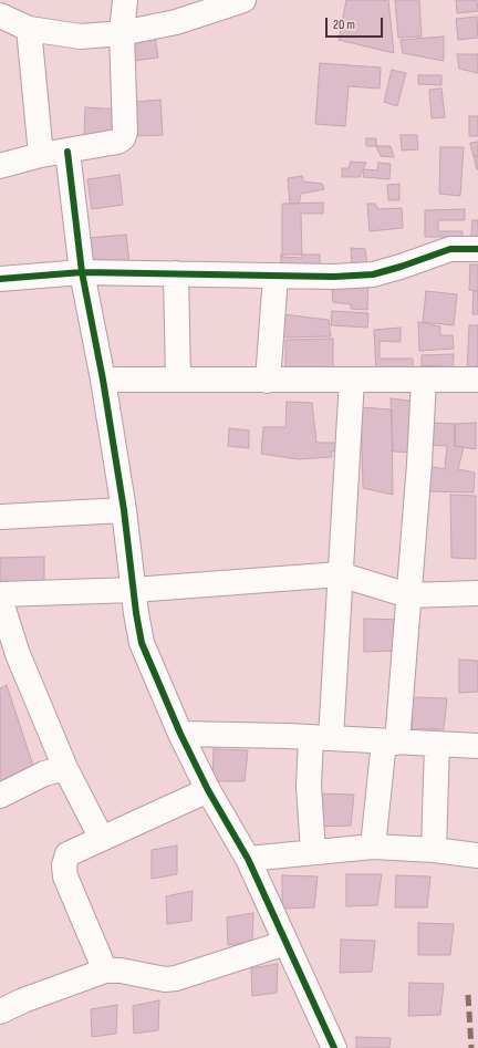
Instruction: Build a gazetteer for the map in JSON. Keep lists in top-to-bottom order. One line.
{"scale_bar":"20 m"}
